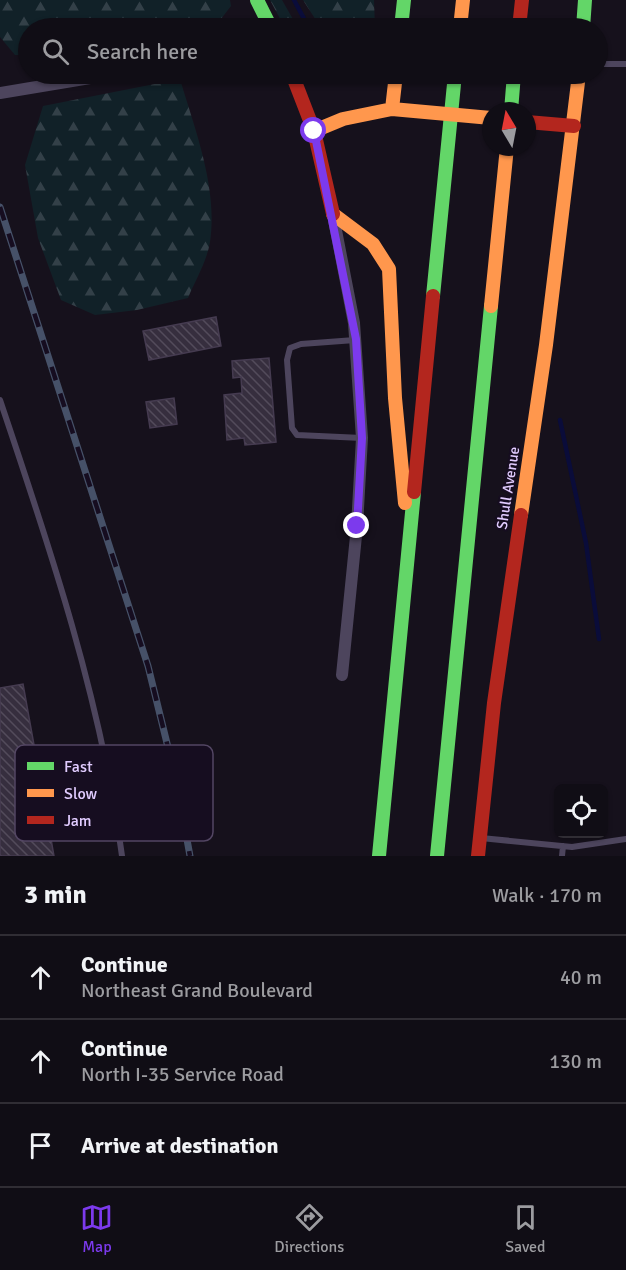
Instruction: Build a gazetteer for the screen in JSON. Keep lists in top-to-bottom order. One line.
{"streets":{"main road":["Shull Avenue"]},"legend":["Fast","Slow","Jam"],"north":"top","page":{"search":"Search here","heading":["3 min","Walk · 170 m"],"list":[["Continue","Northeast Grand Boulevard","40 m"],["Continue","North I-35 Service Road","130 m"],"Arrive at destination"],"nav":["Map","Directions","Saved"]}}
